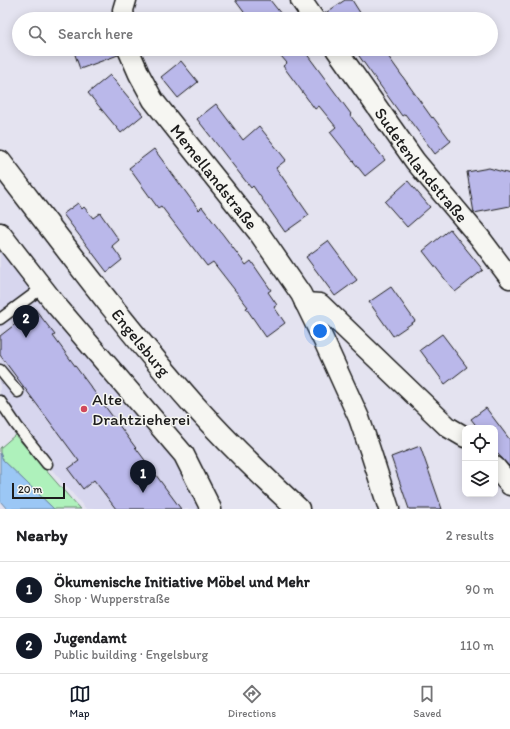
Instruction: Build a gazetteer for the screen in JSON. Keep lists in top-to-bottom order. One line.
{"streets":{"main road":["Engelsburg"],"street":["Sudetenlandstraße","Memellandstraße"]},"places":["Alte Drahtzieherei"],"scale_bar":"20 m","page":{"search":"Search here","pins":["2","1"],"scale":"20 m","heading":["Nearby","2 results"],"list":[{"mark":"1","name":"Ökumenische Initiative Möbel und Mehr","note":"Shop · Wupperstraße","value":"90 m"},{"mark":"2","name":"Jugendamt","note":"Public building · Engelsburg","value":"110 m"}],"nav":["Map","Directions","Saved"]}}
